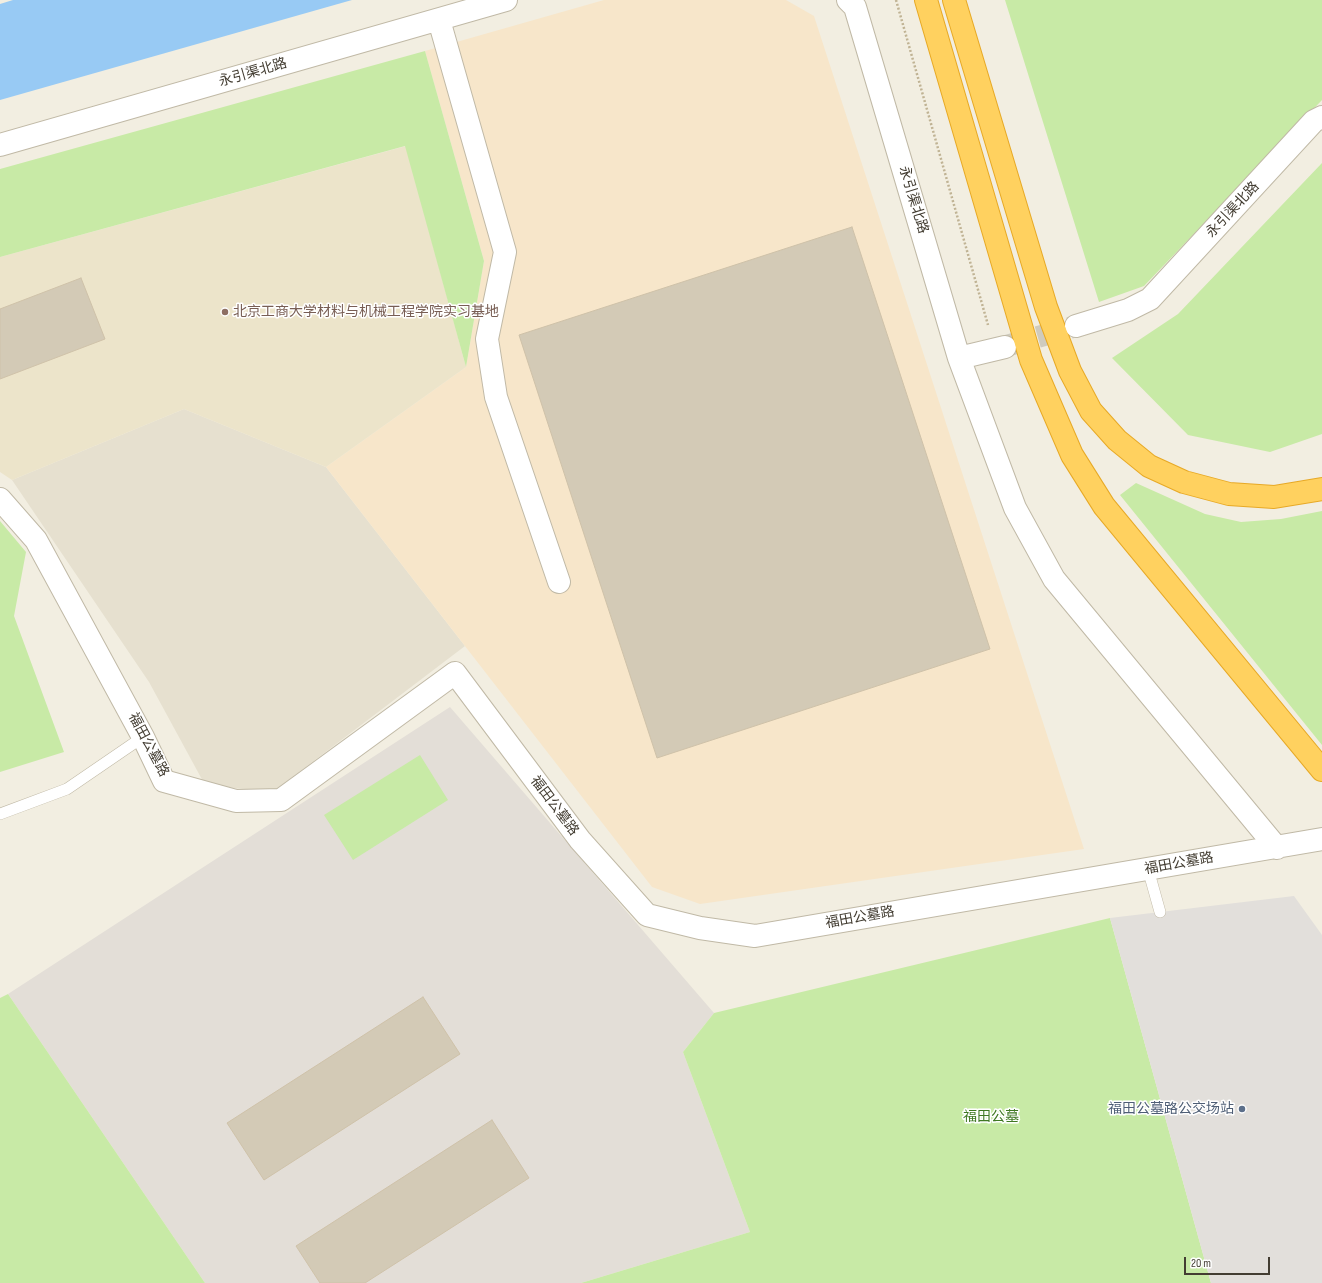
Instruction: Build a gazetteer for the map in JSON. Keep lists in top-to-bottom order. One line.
{"streets":{"street":["永引渠北路","福田公墓路"]},"crossings":[["永引渠北路","福田公墓路"]],"parks":["福田公墓"],"places":["北京工商大学材料与机械工程学院实习基地","福田公墓路公交场站"],"scale_bar":"20 m"}
